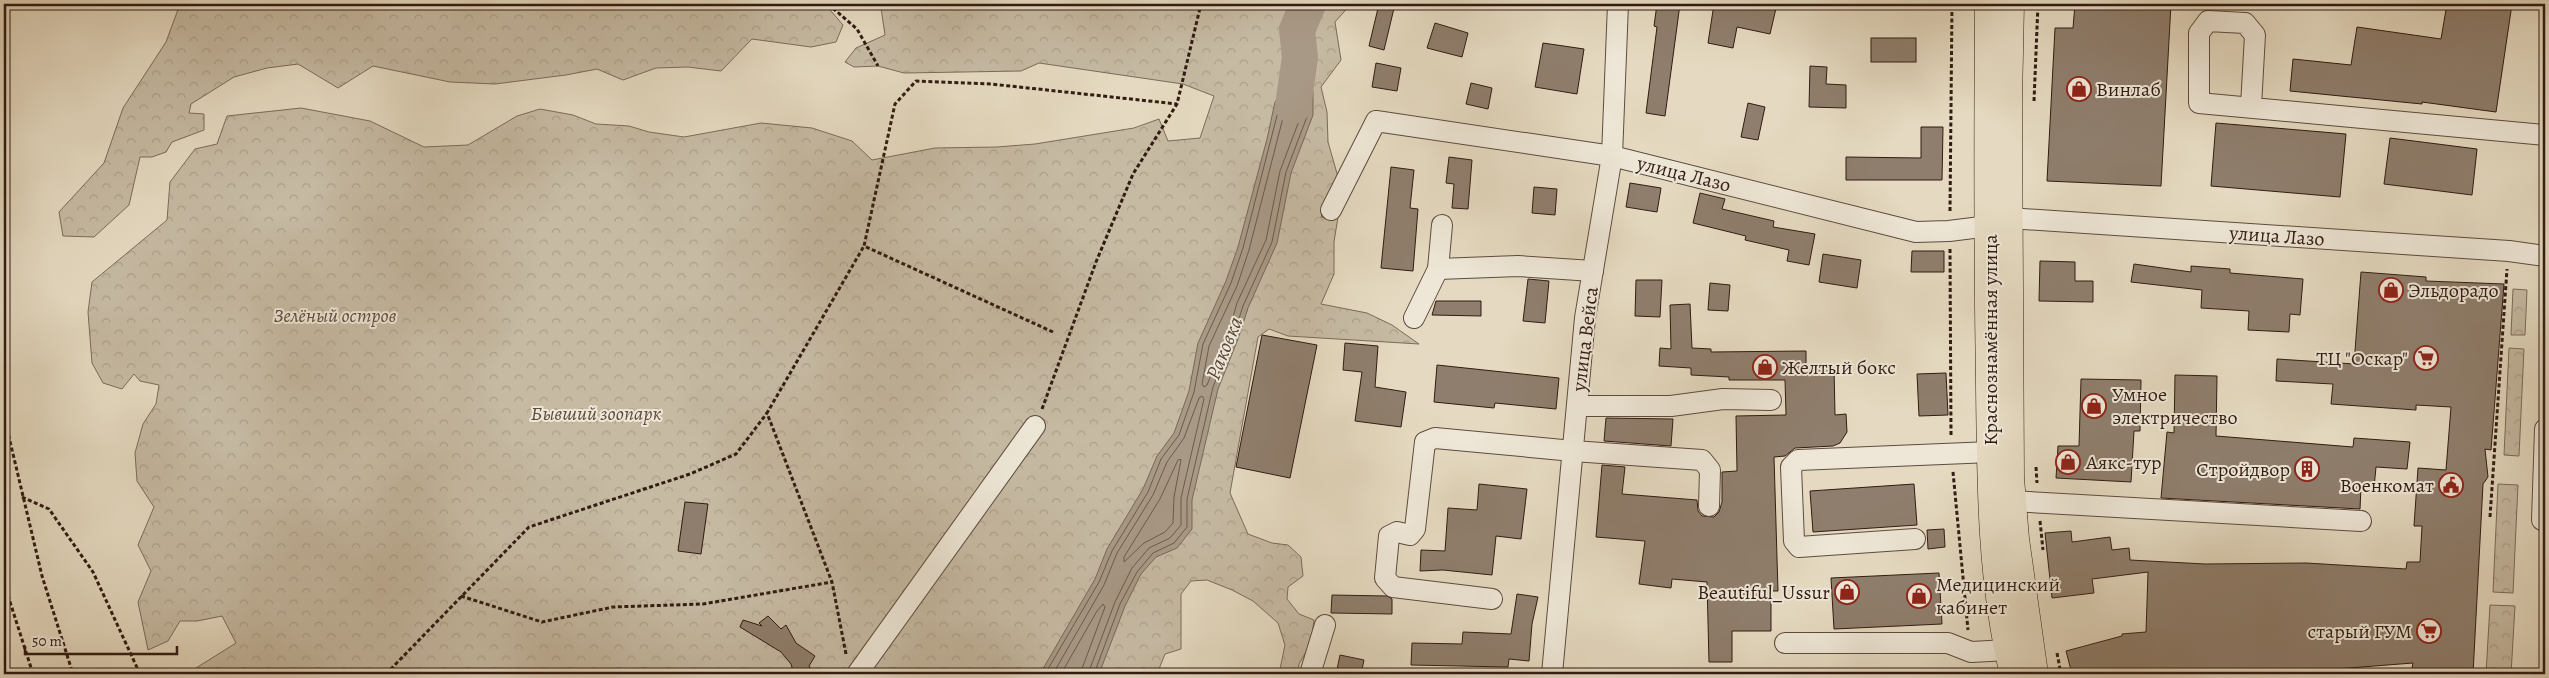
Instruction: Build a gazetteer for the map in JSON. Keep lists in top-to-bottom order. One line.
{"streets":{"highway":["Краснознамённая улица"],"street":["улица Лазо","улица Вейса"]},"crossings":[["улица Лазо","улица Вейса"],["улица Лазо","Краснознамённая улица"]],"water":["Раковка"],"parks":["Зелёный остров","Бывший зоопарк"],"places":{"shop":["Винлаб","Эльдорадо","Желтый бокс","Умное электричество","Аякс-тур","Beautiful_Ussur","Медицинский кабинет"],"supermarket":["ТЦ \"Оскар\"","старый ГУМ"],"building":["Стройдвор"],"public building":["Военкомат"]},"scale_bar":"50 m"}
